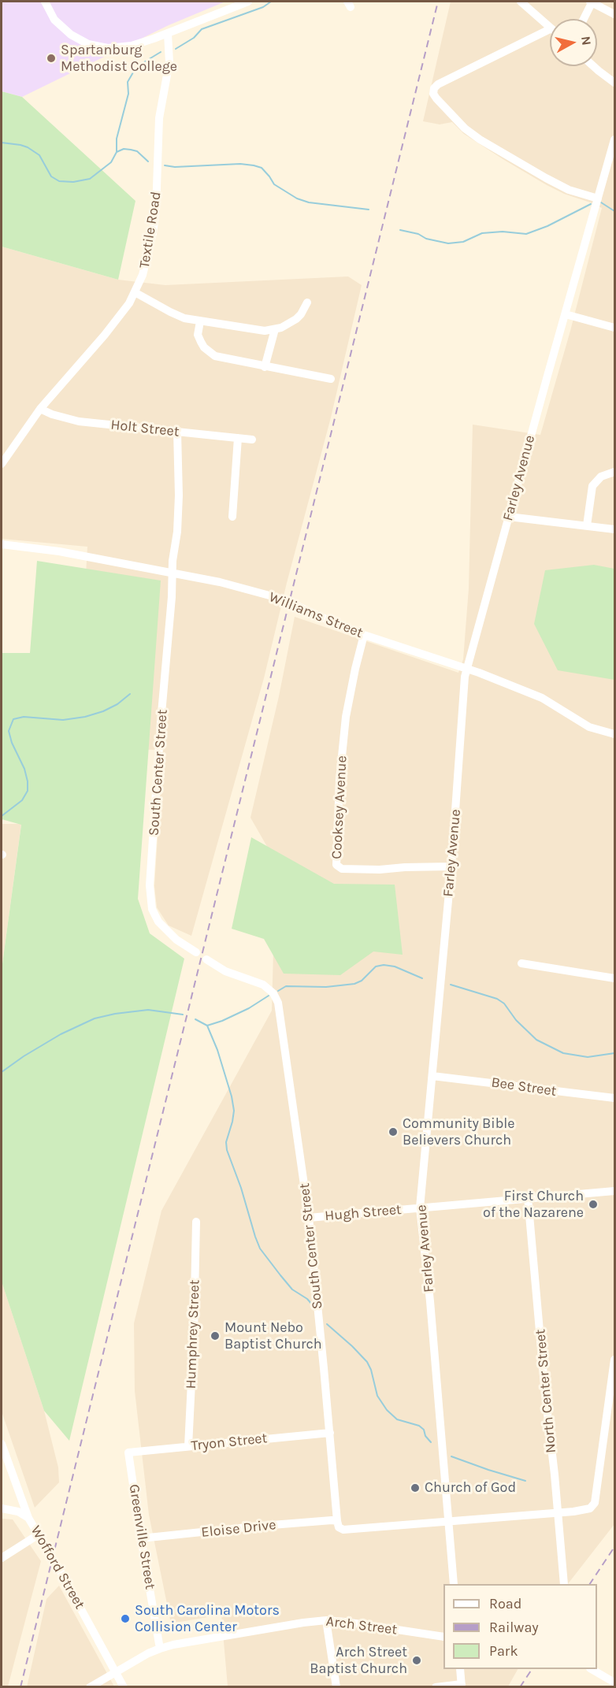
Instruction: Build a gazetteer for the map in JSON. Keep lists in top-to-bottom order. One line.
{"streets":{"street":["Textile Road","Holt Street","Farley Avenue","Williams Street","South Center Street","Cooksey Avenue","Bee Street","Hugh Street","Humphrey Street","North Center Street","Tryon Street","Eloise Drive","Greenville Street","Wofford Street","Arch Street"]},"crossings":[["Textile Road","Holt Street"],["Holt Street","South Center Street"],["Farley Avenue","Williams Street"],["Farley Avenue","Cooksey Avenue"],["Farley Avenue","Bee Street"],["Farley Avenue","Hugh Street"],["Williams Street","South Center Street"],["Williams Street","Cooksey Avenue"],["South Center Street","Hugh Street"],["South Center Street","Tryon Street"],["South Center Street","Eloise Drive"],["Hugh Street","North Center Street"],["Humphrey Street","Tryon Street"],["Tryon Street","Greenville Street"],["Eloise Drive","Greenville Street"],["Greenville Street","Arch Street"],["Wofford Street","Arch Street"]],"places":["Spartanburg Methodist College","Community Bible Believers Church","First Church of the Nazarene","Mount Nebo Baptist Church","Church of God","South Carolina Motors Collision Center","Arch Street Baptist Church"],"legend":["Road","Railway","Park"],"north":"right"}
